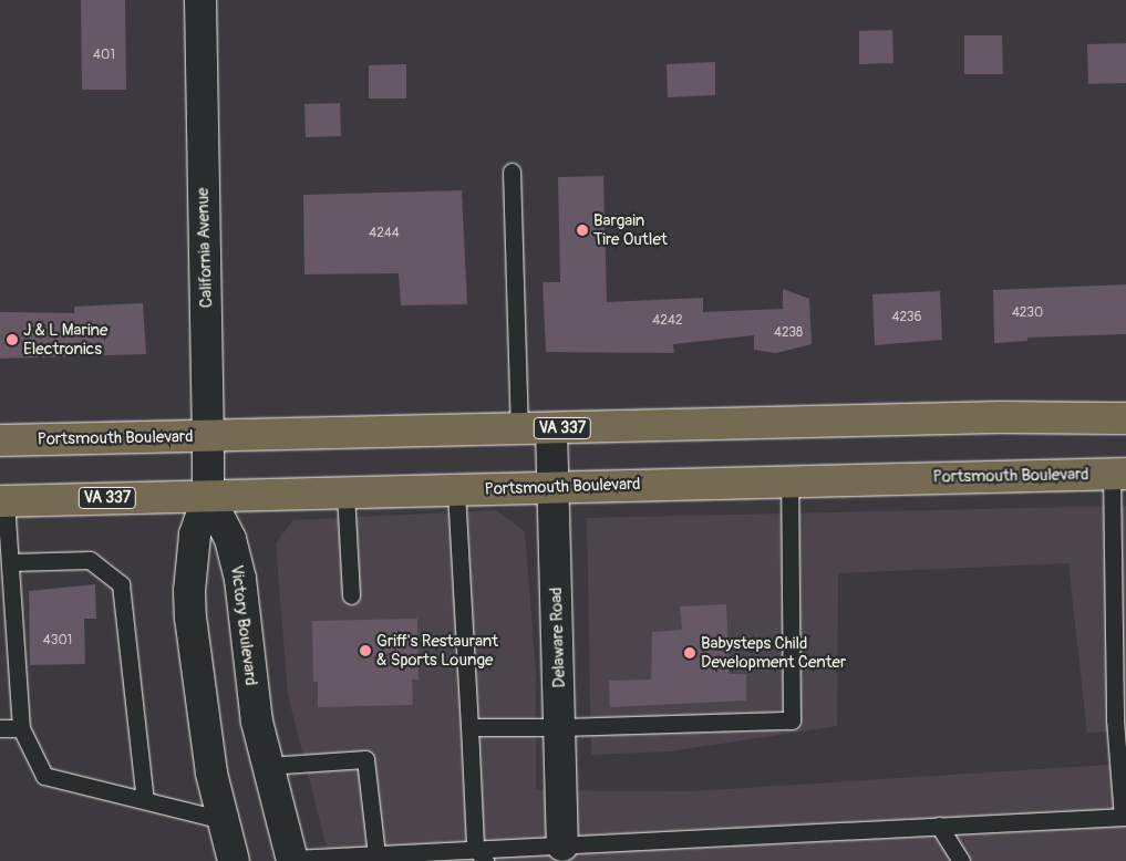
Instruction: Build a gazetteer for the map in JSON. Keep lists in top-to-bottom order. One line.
{"streets":{"main road":["VA 337","Portsmouth Boulevard"],"street":["California Avenue","Victory Boulevard","Delaware Road"]},"crossings":[["California Avenue","Portsmouth Boulevard"],["California Avenue","Victory Boulevard"],["Portsmouth Boulevard","Victory Boulevard"],["Portsmouth Boulevard","Delaware Road"]],"places":["Bargain Tire Outlet","J & L Marine Electronics","Griff's Restaurant & Sports Lounge","Babysteps Child Development Center"],"house_numbers":["401","4244","4230","4236","4242","4238","4301"]}
